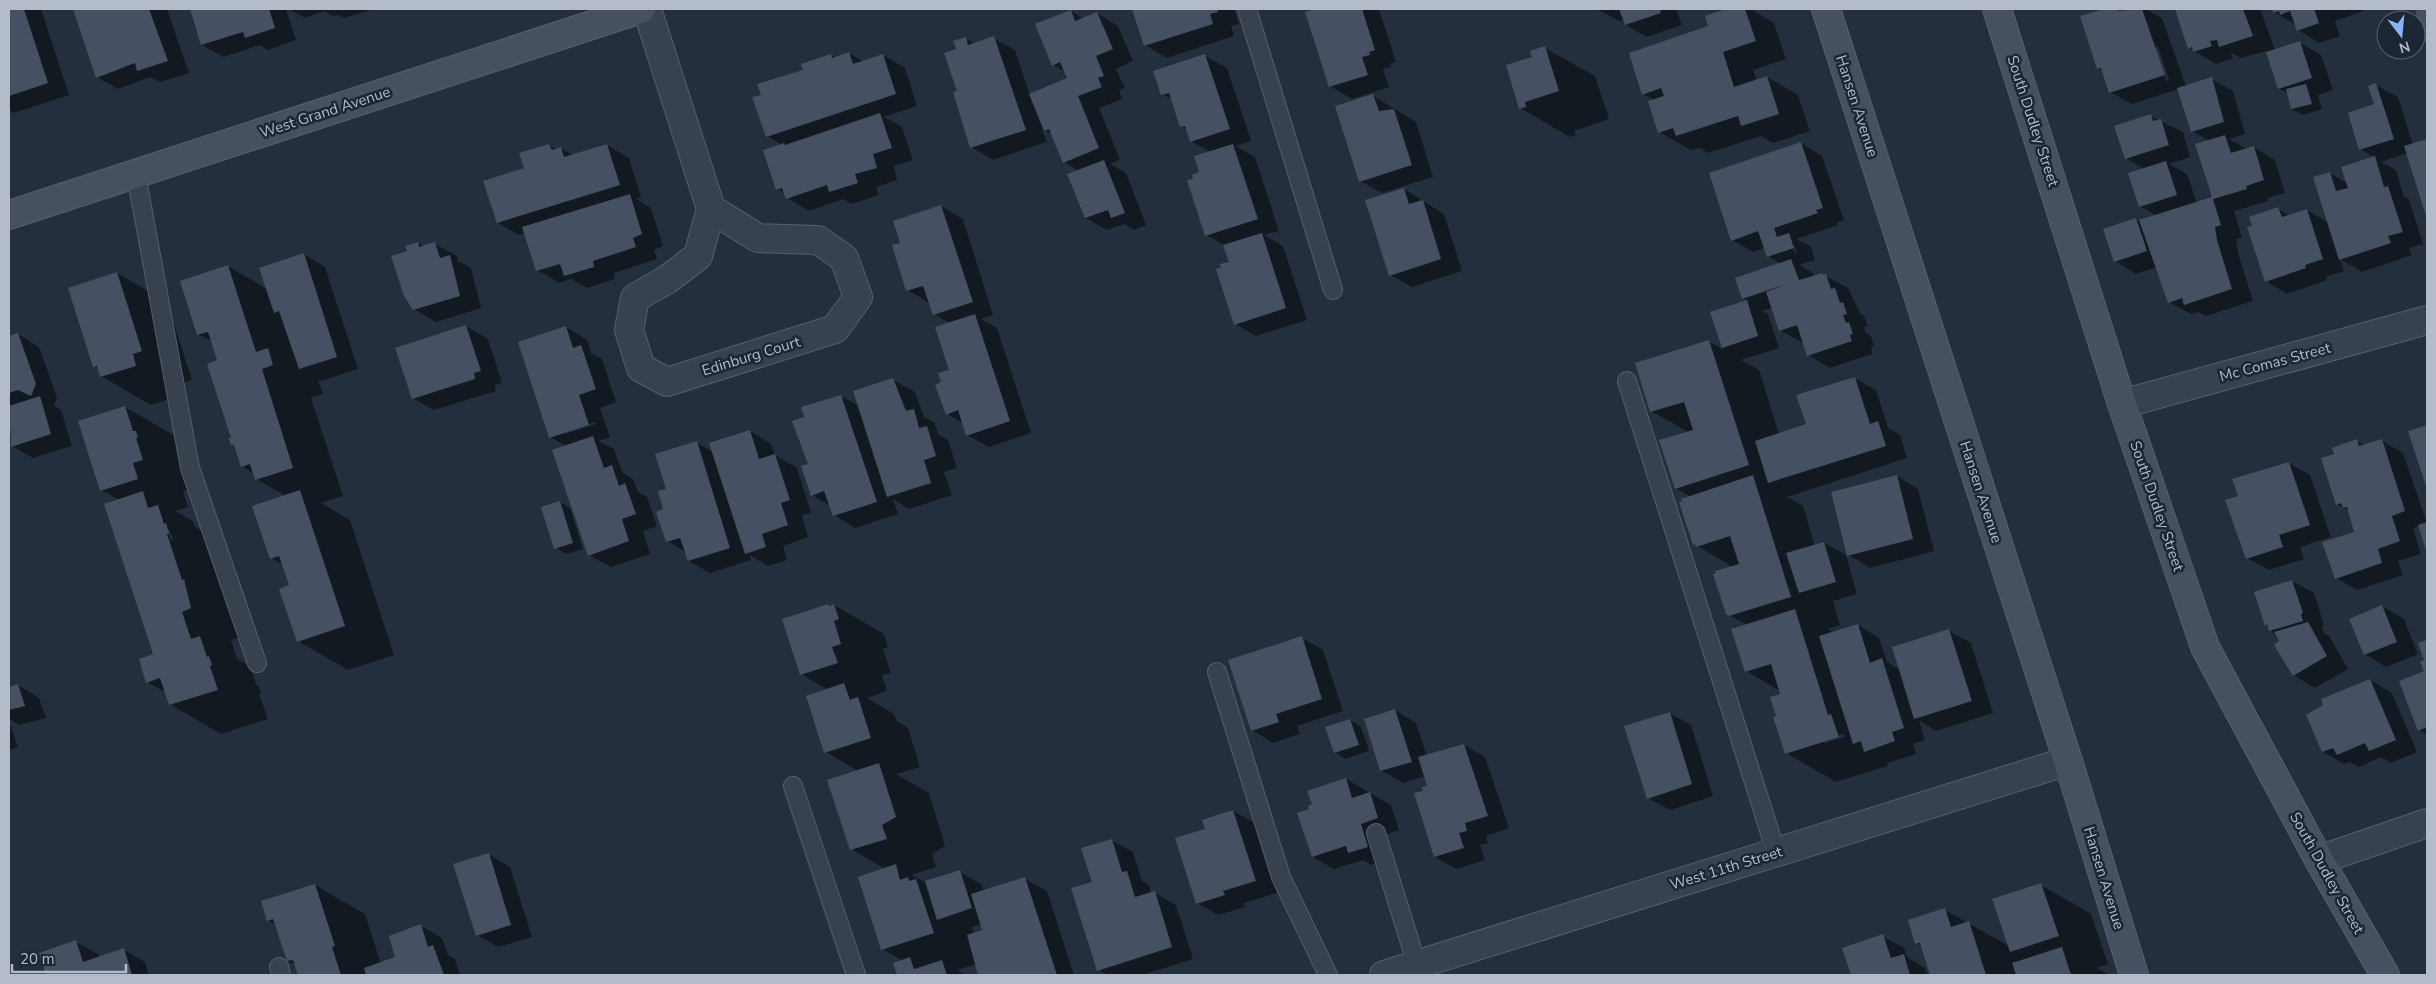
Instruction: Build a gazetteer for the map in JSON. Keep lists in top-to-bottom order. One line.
{"streets":{"street":["Hansen Avenue","West Grand Avenue","South Dudley Street","Edinburg Court","Mc Comas Street","West 11th Street"]},"crossings":[["Hansen Avenue","West 11th Street"],["South Dudley Street","Mc Comas Street"]],"scale_bar":"20 m","north":"bottom"}
